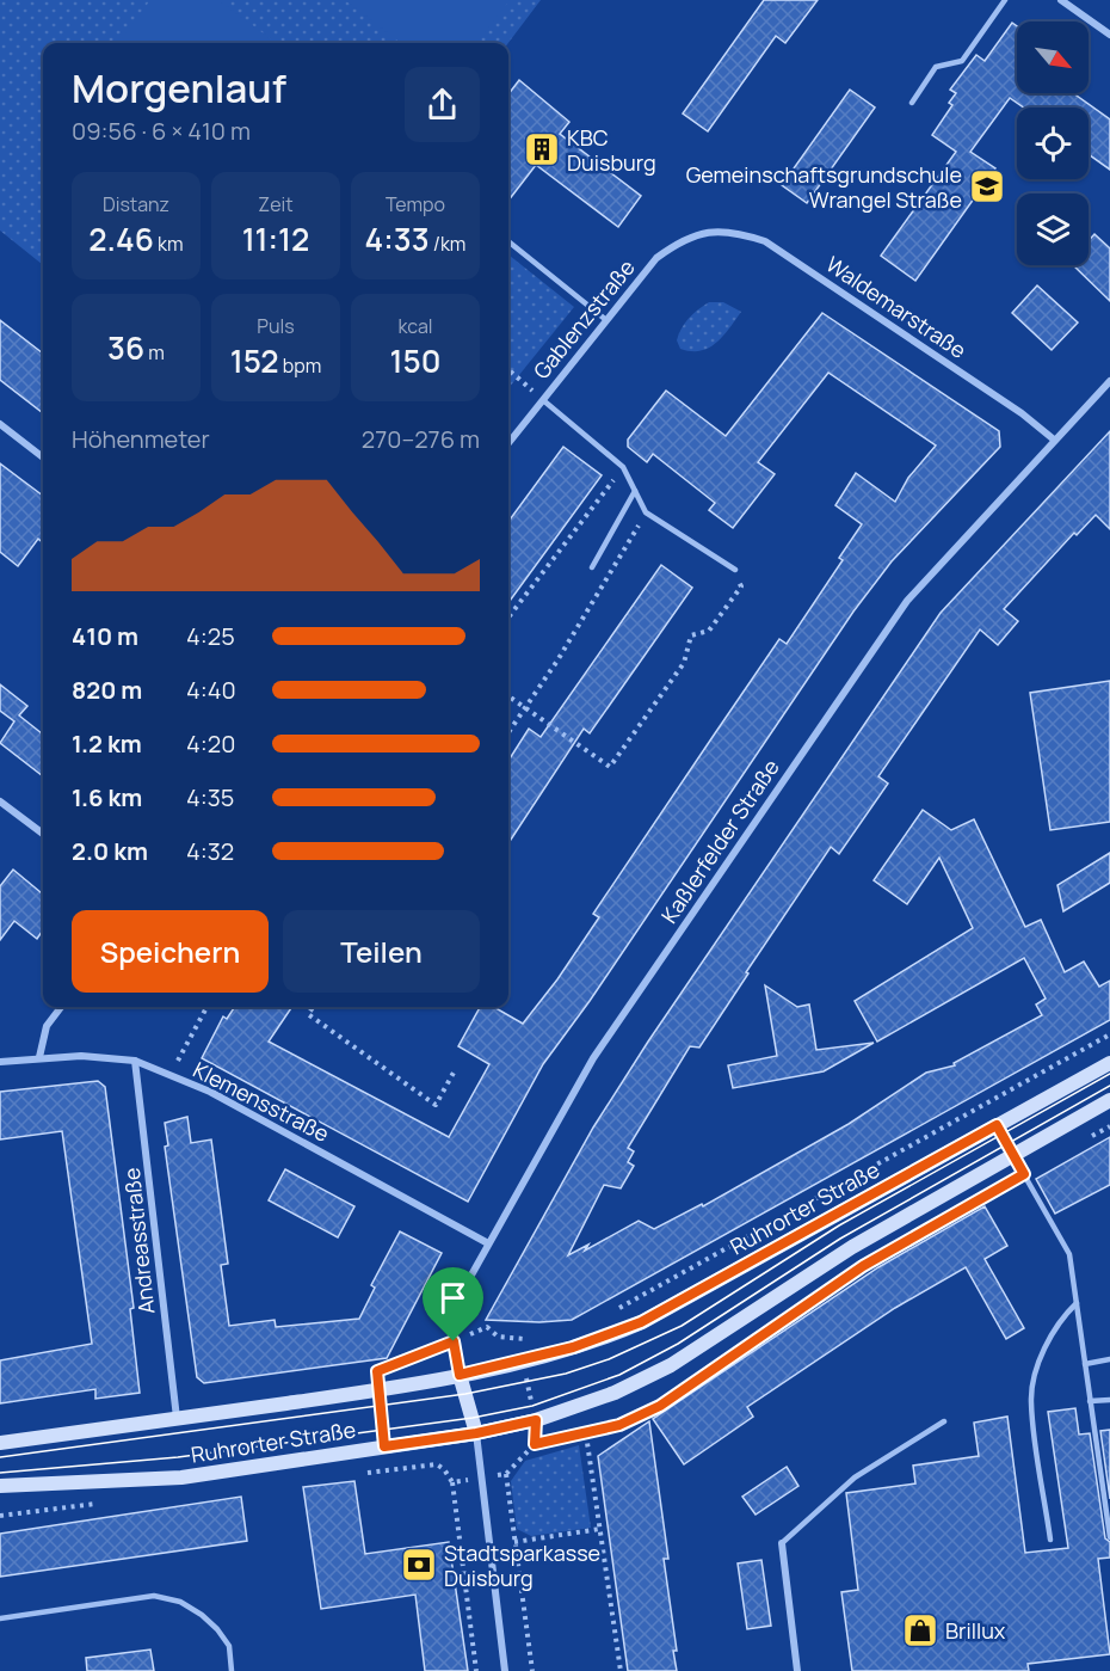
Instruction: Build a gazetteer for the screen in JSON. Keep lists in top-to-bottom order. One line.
{"streets":{"main road":["Ruhrorter Straße"],"street":["Waldemarstraße","Gablenzstraße","Kaßlerfelder Straße","Klemensstraße","Andreasstraße"]},"crossings":[["Waldemarstraße","Gablenzstraße"],["Waldemarstraße","Kaßlerfelder Straße"],["Kaßlerfelder Straße","Klemensstraße"],["Kaßlerfelder Straße","Ruhrorter Straße"],["Klemensstraße","Andreasstraße"],["Ruhrorter Straße","Andreasstraße"]],"places":{"building":["KBC Duisburg"],"school or university":["Gemeinschaftsgrundschule Wrangel Straße"],"bank":["Stadtsparkasse Duisburg"],"shop":["Brillux"]},"north":"bottom right","page":{"heading":["Morgenlauf","09:56 · 6 × 410 m"],"stats":[["Distanz","2.46 km"],["Zeit","11:12"],["Tempo","4:33 /km"],["36 m"],["Puls","152 bpm"],["kcal","150"]],"chart":["Höhenmeter","270–276 m"],"list":[{"name":"410 m","note":"4:25"},{"name":"820 m","note":"4:40"},{"name":"1.2 km","note":"4:20"},{"name":"1.6 km","note":"4:35"},{"name":"2.0 km","note":"4:32"}],"buttons":["Speichern","Teilen"]}}
